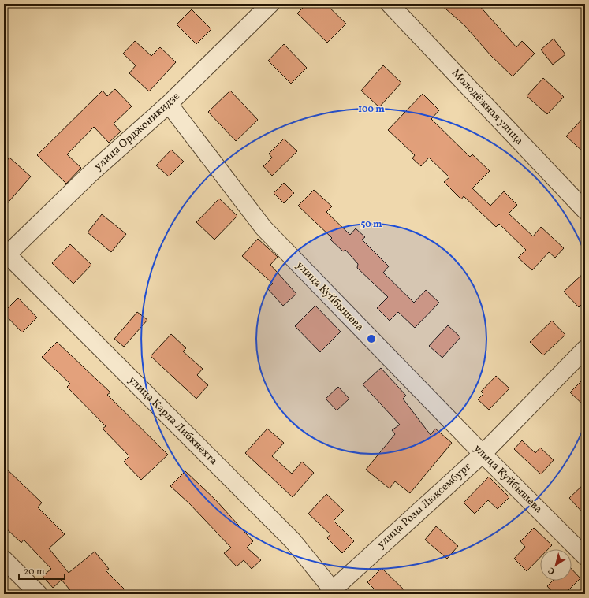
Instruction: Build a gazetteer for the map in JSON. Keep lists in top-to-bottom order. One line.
{"streets":{"street":["Молодёжная улица","улица Орджоникидзе","улица Куйбышева","улица Карла Либкнехта","улица Розы Люксембург"]},"crossings":[["улица Орджоникидзе","улица Куйбышева"],["улица Орджоникидзе","улица Карла Либкнехта"],["улица Куйбышева","улица Розы Люксембург"],["улица Карла Либкнехта","улица Розы Люксембург"]],"scale_bar":"20 m","north":"bottom left","rings":["100 m","50 m"]}
